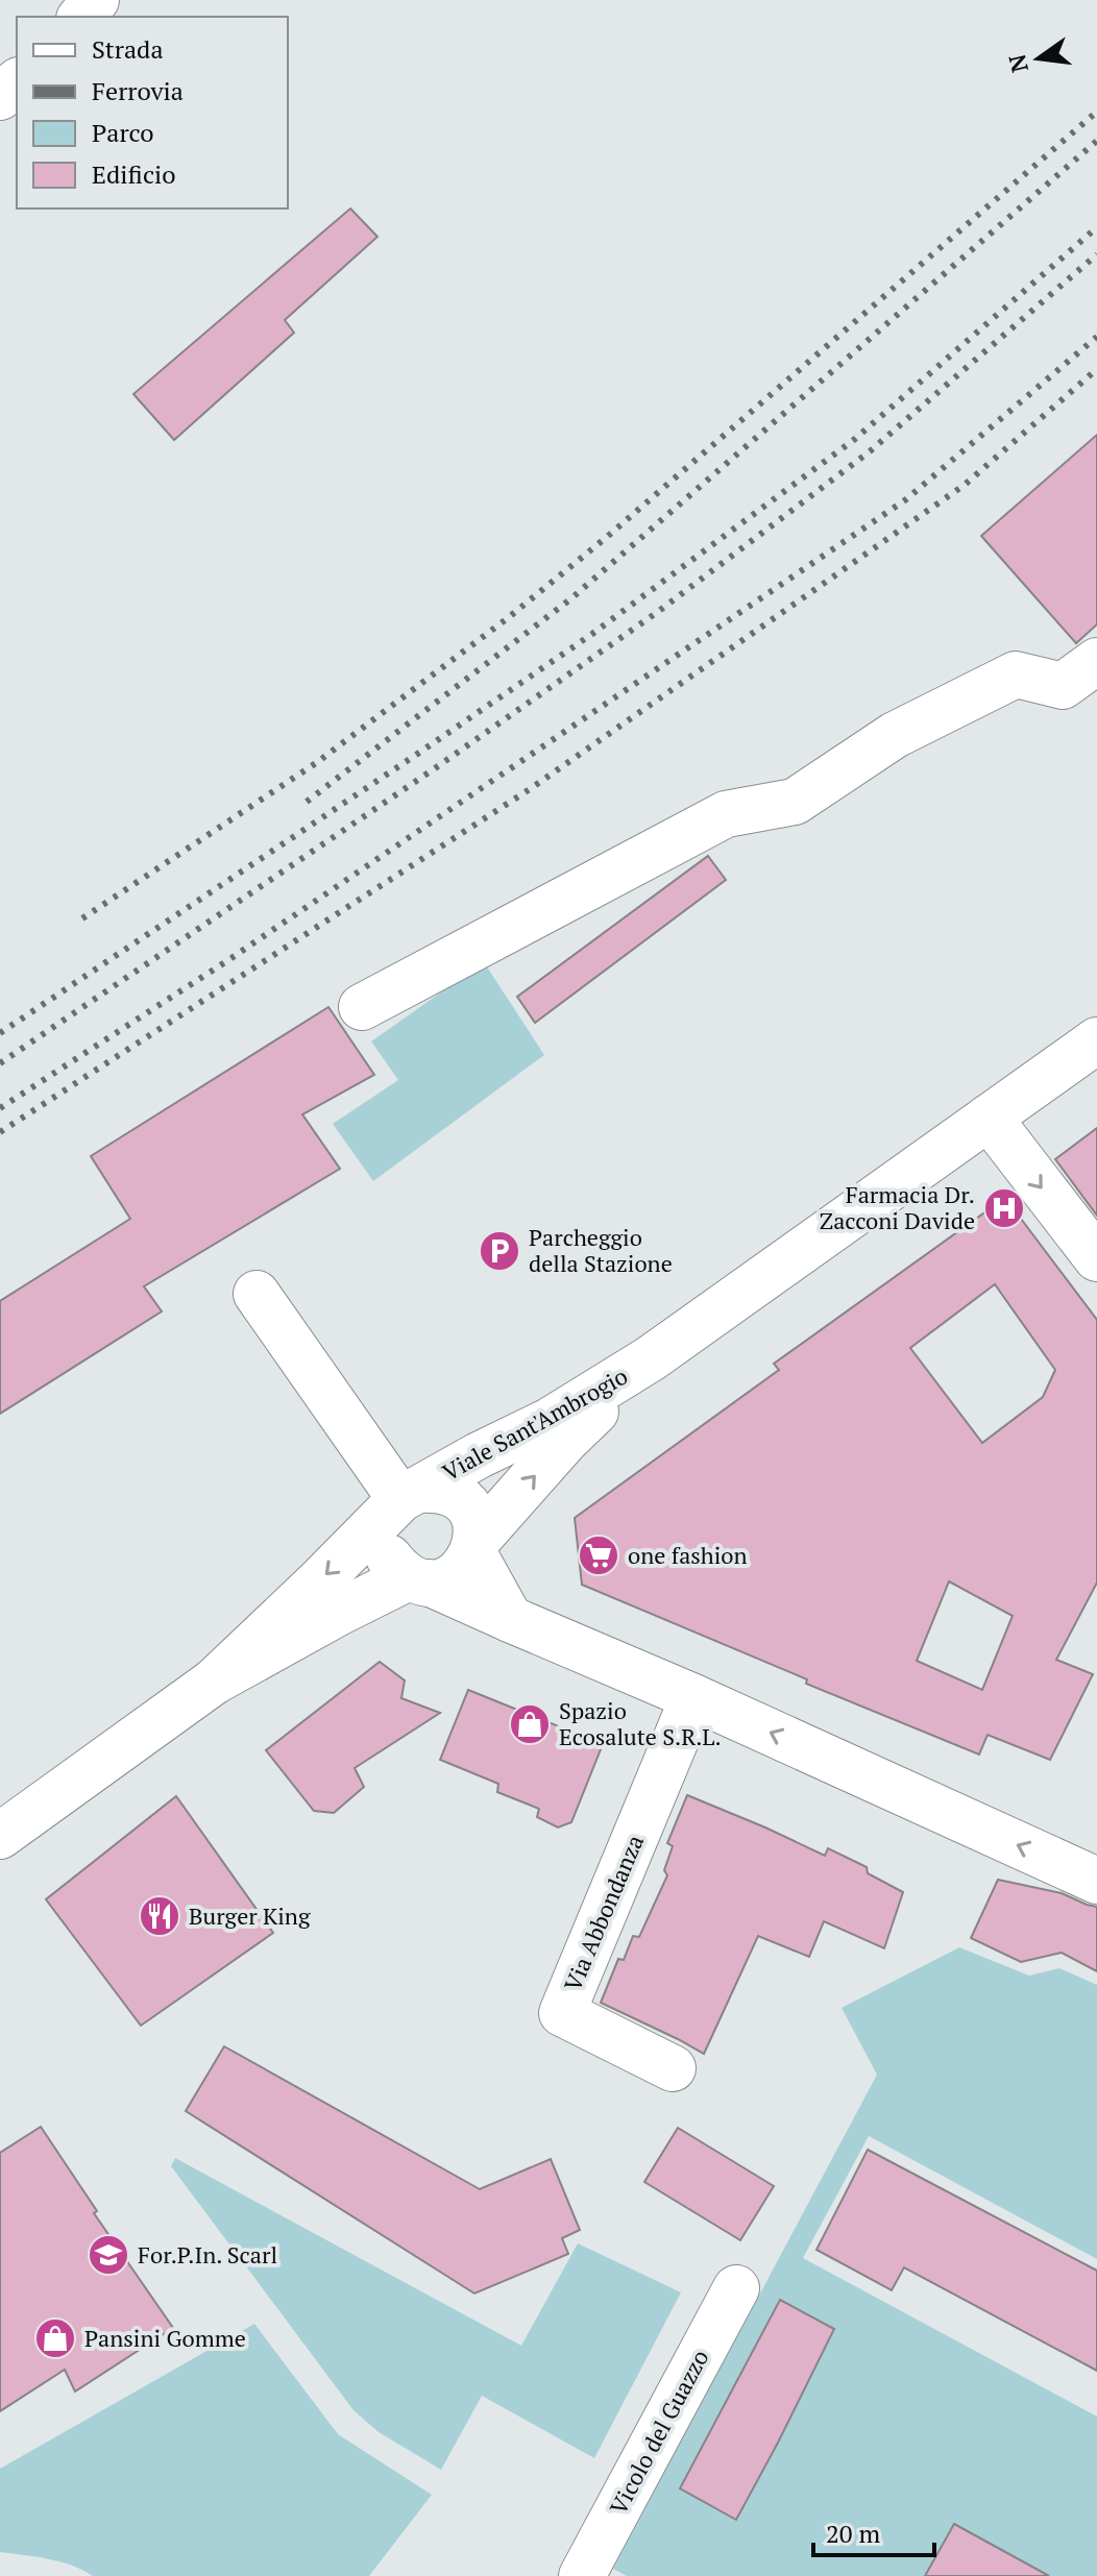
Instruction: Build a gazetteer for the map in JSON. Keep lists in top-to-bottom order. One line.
{"streets":{"main road":["Viale Sant'Ambrogio","Via Abbondanza","Vicolo del Guazzo"]},"places":{"hospital":["Farmacia Dr. Zacconi Davide"],"parking":["Parcheggio della Stazione"],"supermarket":["one fashion"],"shop":["Spazio Ecosalute S.R.L.","Pansini Gomme"],"restaurant":["Burger King"],"school or university":["For.P.In. Scarl"]},"legend":["Strada","Ferrovia","Parco","Edificio"],"scale_bar":"20 m","north":"left"}
